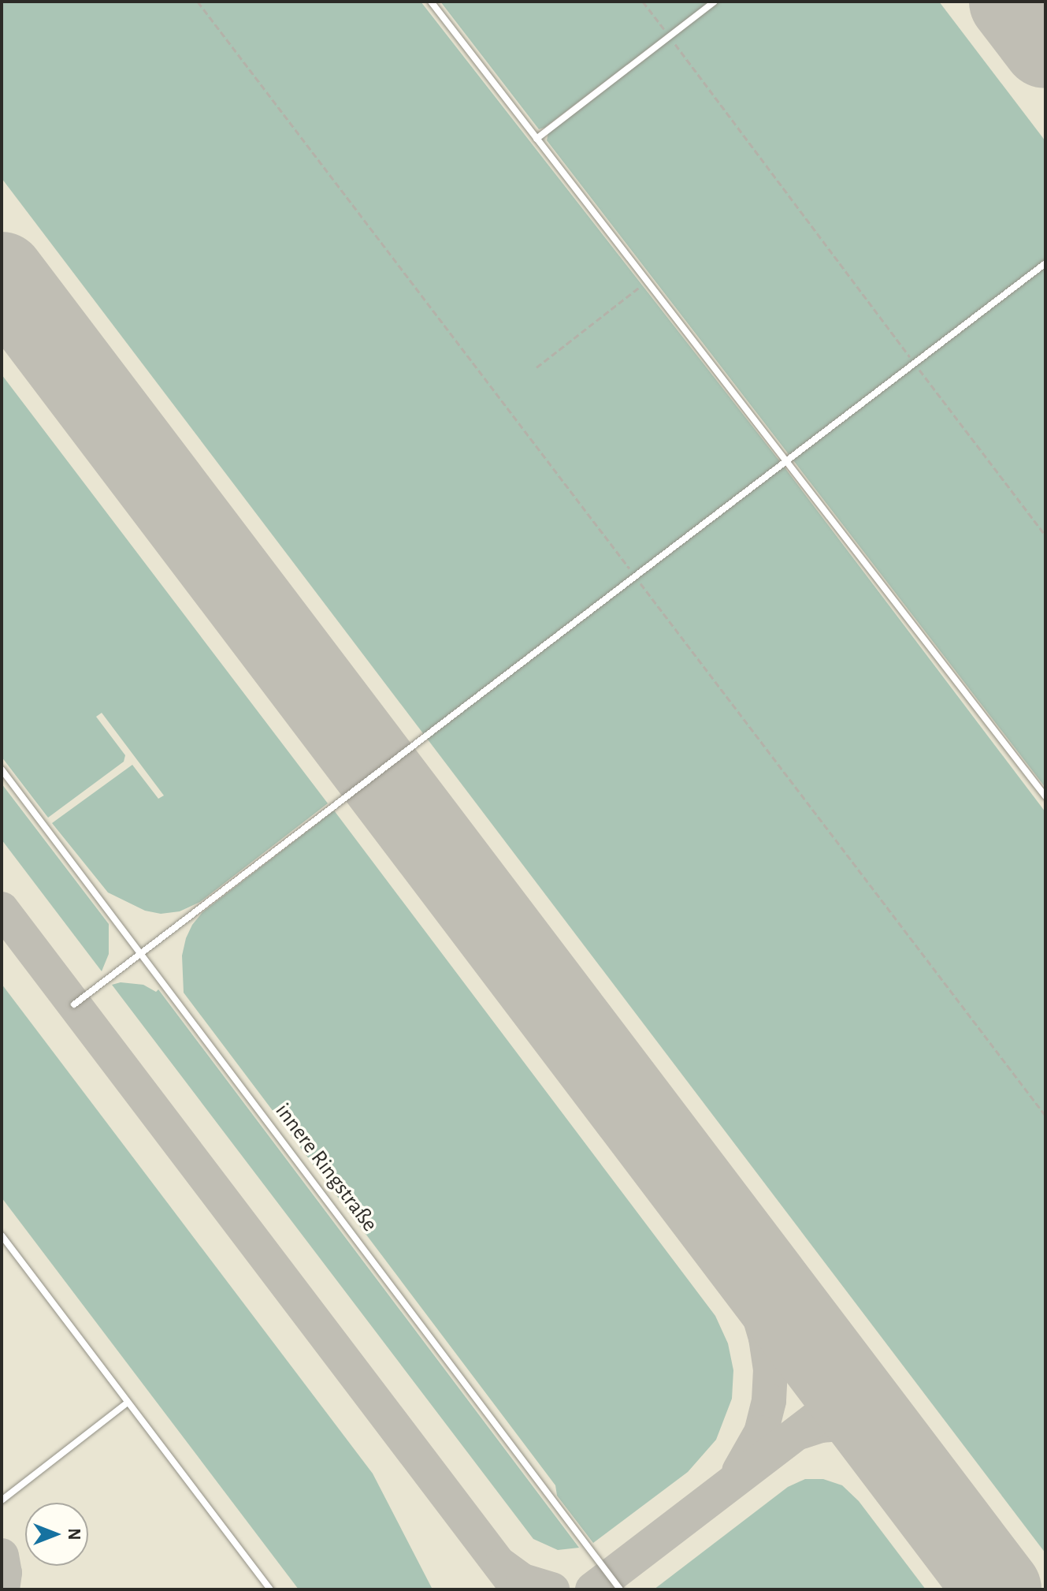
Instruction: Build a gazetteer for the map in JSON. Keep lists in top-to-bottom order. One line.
{"streets":{"lane":["innere Ringstraße"]},"north":"right"}
